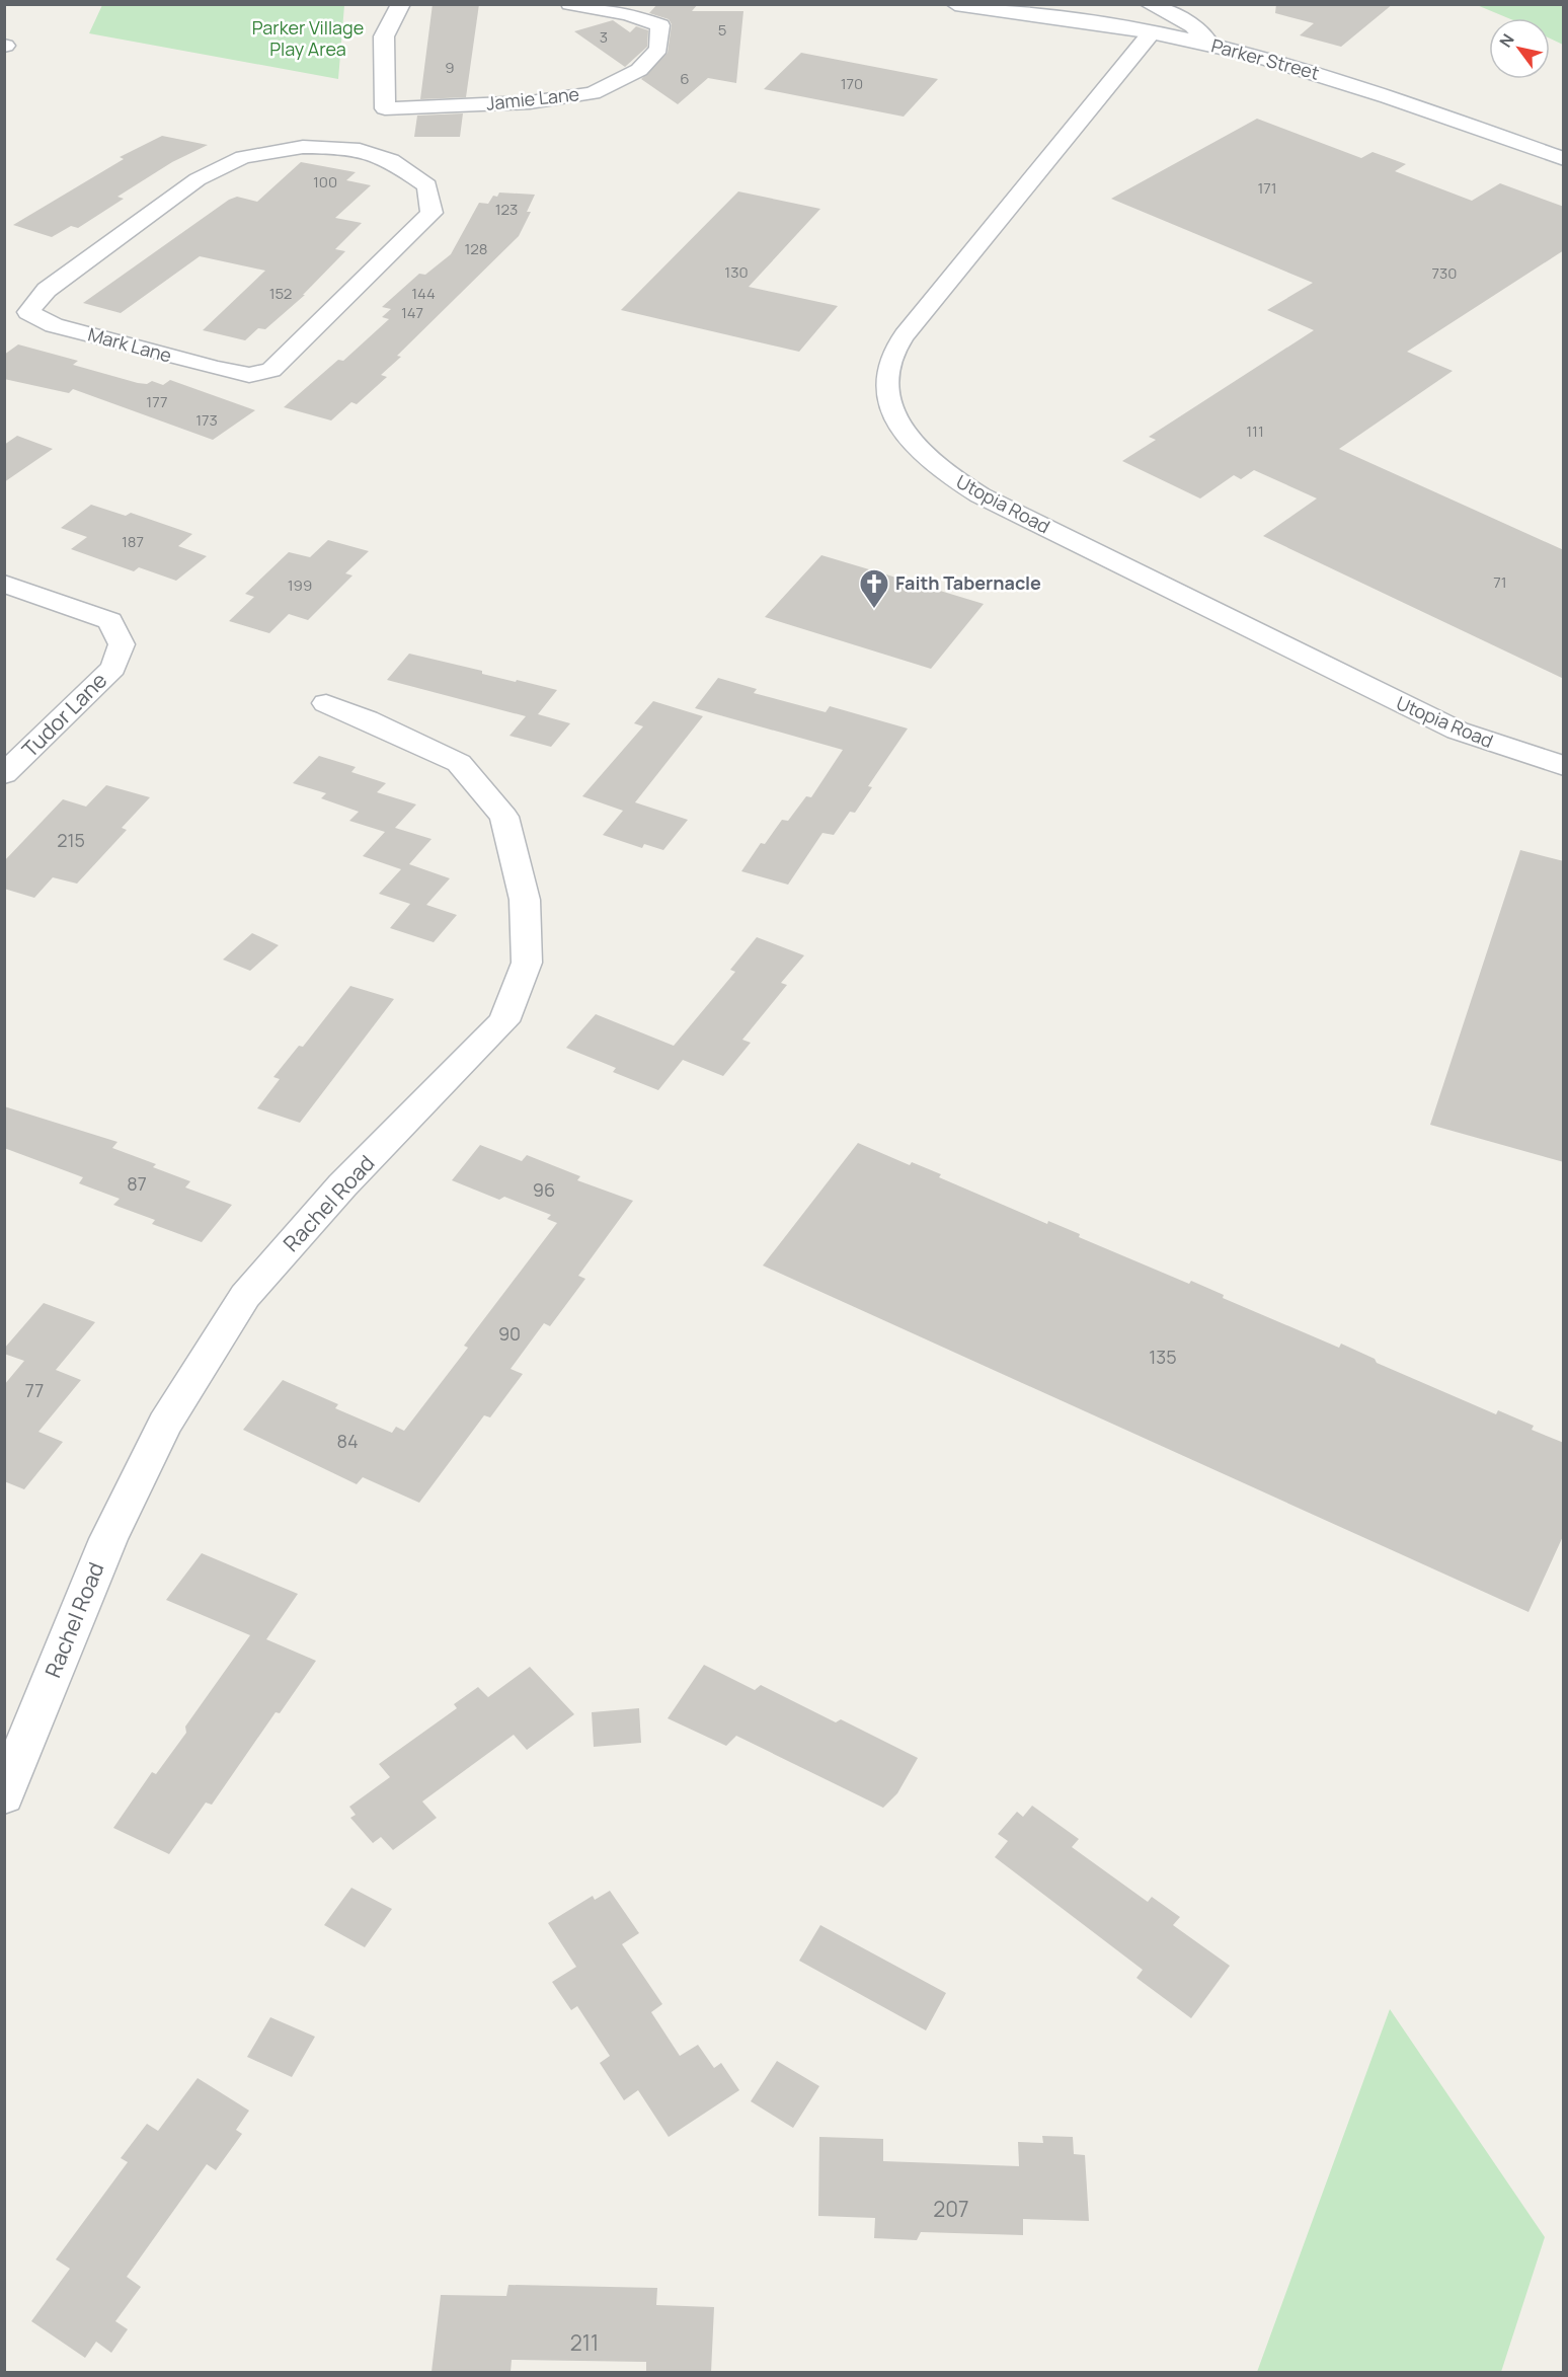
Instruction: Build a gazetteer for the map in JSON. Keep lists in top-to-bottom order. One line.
{"streets":{"street":["Parker Street","Jamie Lane","Mark Lane","Utopia Road","Tudor Lane","Rachel Road"]},"crossings":[["Parker Street","Utopia Road"],["Jamie Lane","Mark Lane"]],"parks":["Parker Village Play Area"],"places":{"church":["Faith Tabernacle"]},"house_numbers":["5","3","9","6","170","100","171","123","128","130","730","152","144","147","177","173","111","187","71","199","215","87","96","90","135","77","84","207","211"],"north":"top left"}
